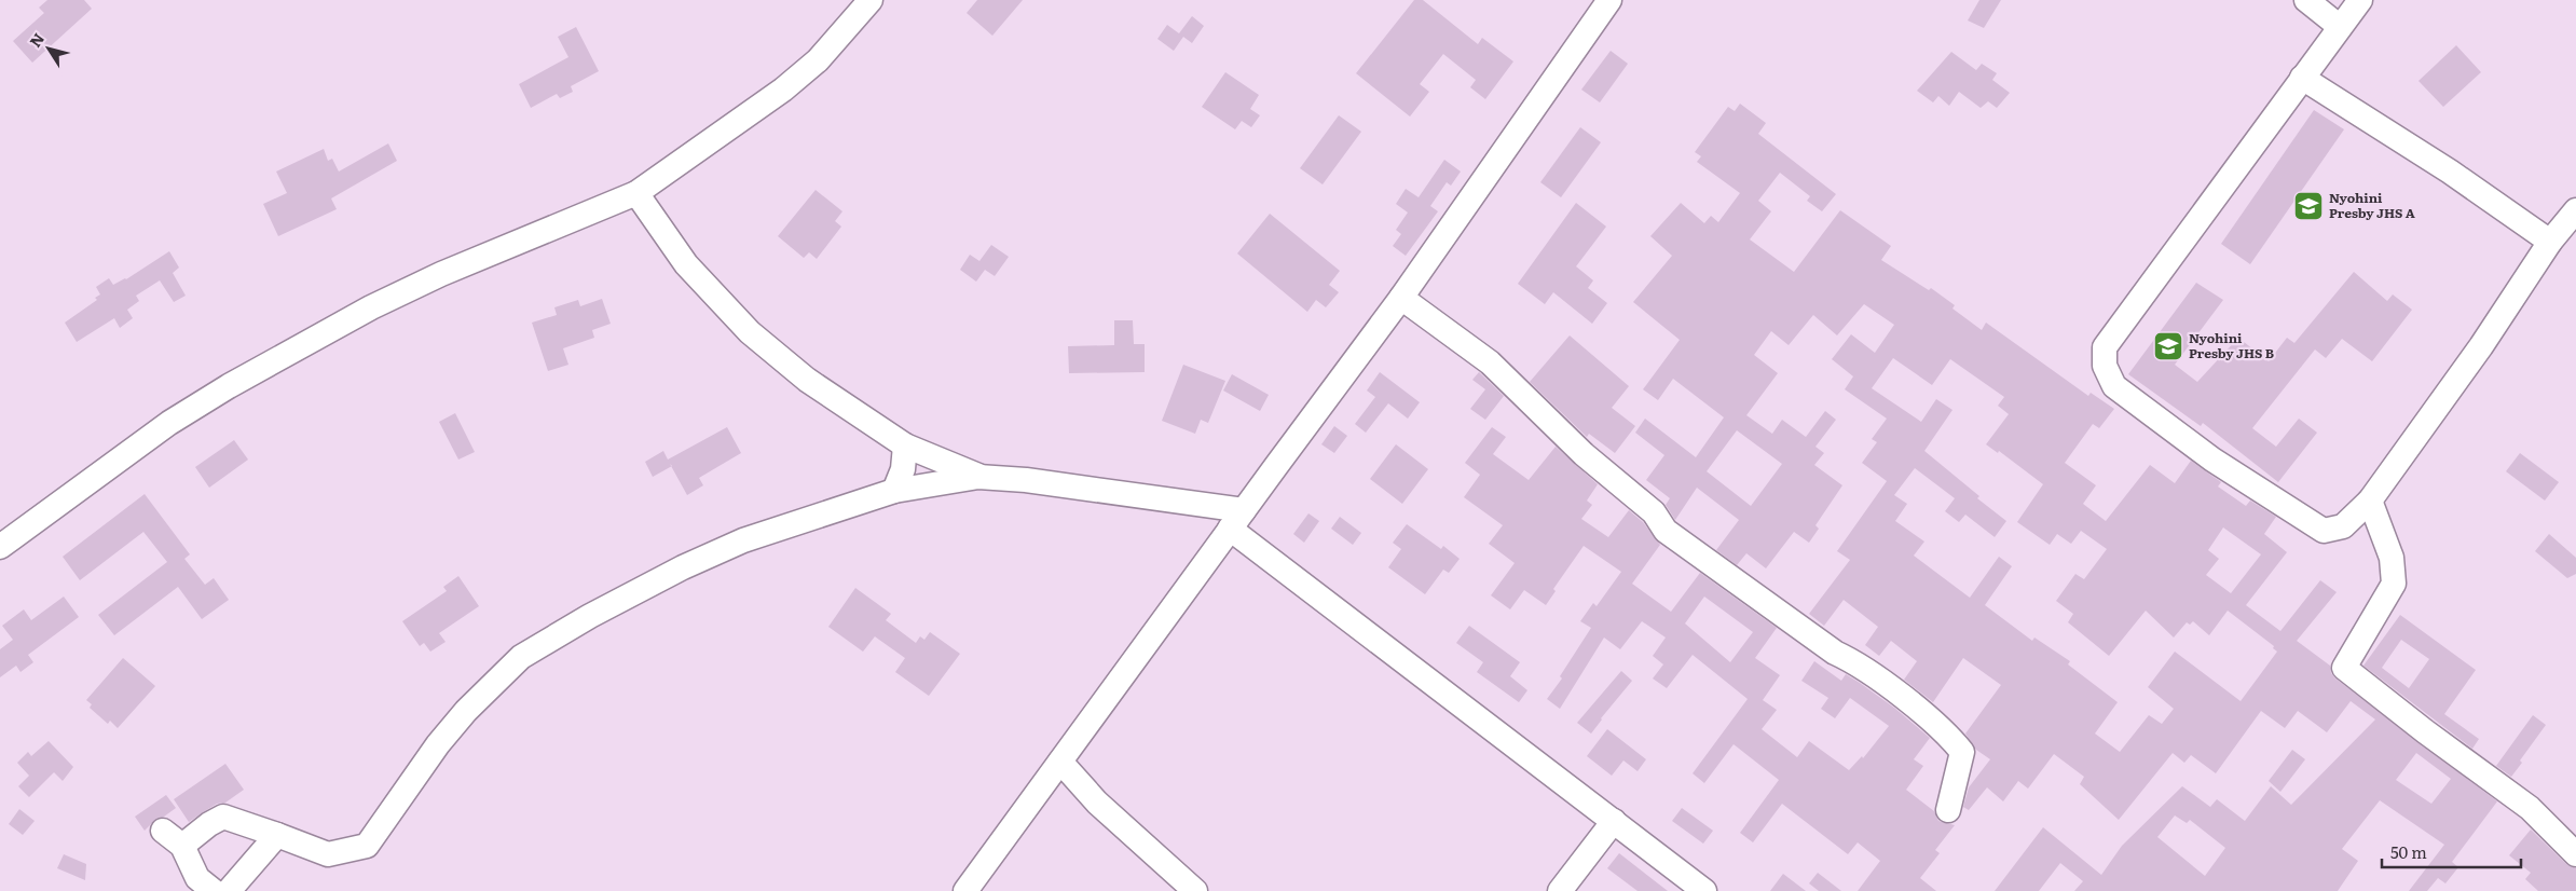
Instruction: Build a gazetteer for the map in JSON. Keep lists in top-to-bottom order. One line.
{"places":{"school or university":["Nyohini Presby JHS A","Nyohini Presby JHS B"]},"scale_bar":"50 m","north":"top left"}
